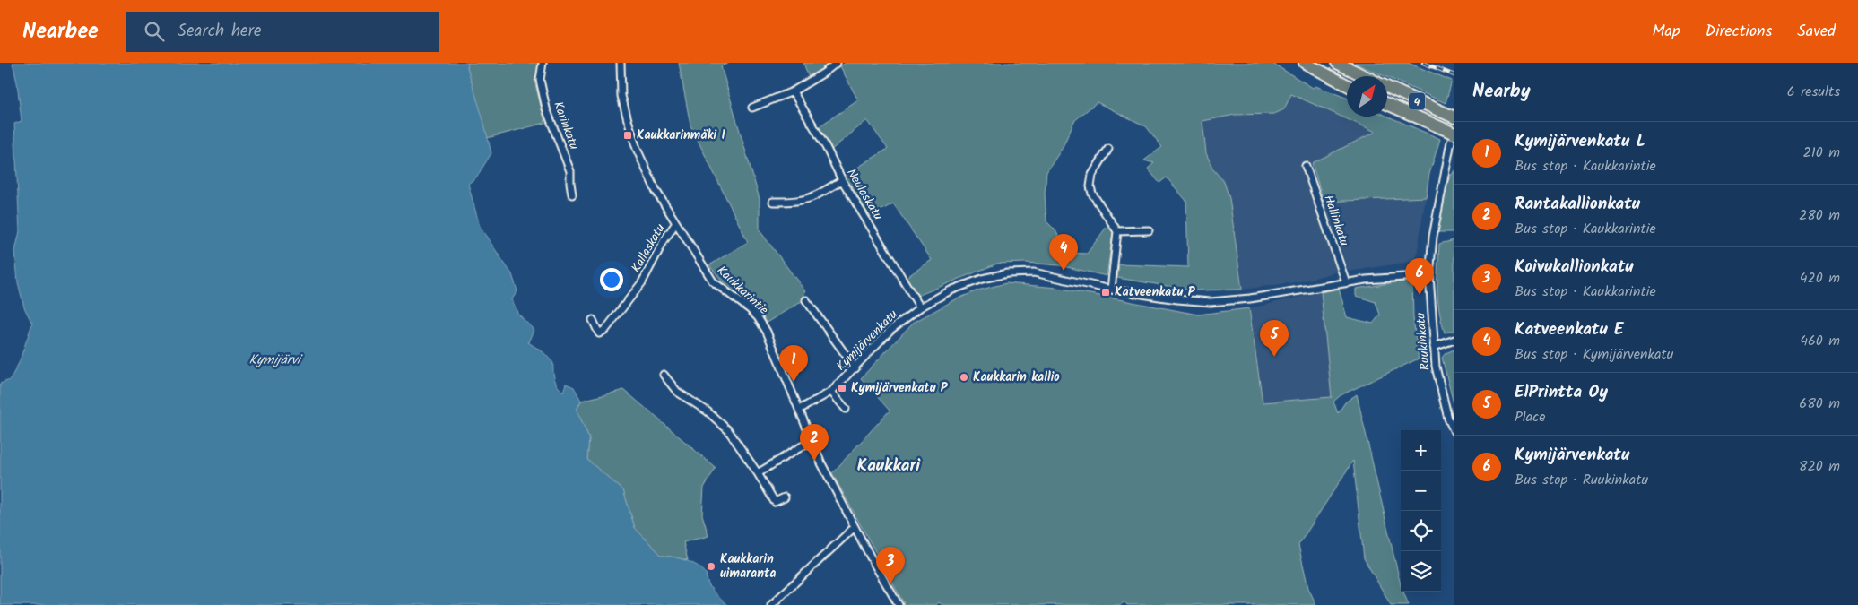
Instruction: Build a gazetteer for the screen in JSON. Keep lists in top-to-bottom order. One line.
{"streets":{"highway":["4"],"street":["Karinkatu","Neulaskatu","Hallinkatu","Kallaskatu","Kaukkarintie","Kymijärvenkatu","Ruukinkatu"]},"crossings":[["4","Ruukinkatu"],["Neulaskatu","Kymijärvenkatu"],["Hallinkatu","Kymijärvenkatu"],["Kallaskatu","Kaukkarintie"],["Kaukkarintie","Kymijärvenkatu"],["Kymijärvenkatu","Ruukinkatu"]],"districts":["Kaukkari"],"water":["Kymijärvi"],"places":{"transit":["Kaukkarinmäki I","Katveenkatu P","Kymijärvenkatu P"],"other":["Kaukkarin kallio","Kaukkarin uimaranta"]},"north":"top right","page":{"header":"Nearbee","search":"Search here","nav":["Map","Directions","Saved"],"heading":["Nearby","6 results"],"list":[{"mark":"1","name":"Kymijärvenkatu L","note":"Bus stop · Kaukkarintie","value":"210 m"},{"mark":"2","name":"Rantakallionkatu","note":"Bus stop · Kaukkarintie","value":"280 m"},{"mark":"3","name":"Koivukallionkatu","note":"Bus stop · Kaukkarintie","value":"420 m"},{"mark":"4","name":"Katveenkatu E","note":"Bus stop · Kymijärvenkatu","value":"460 m"},{"mark":"5","name":"ElPrintta Oy","note":"Place","value":"680 m"},{"mark":"6","name":"Kymijärvenkatu","note":"Bus stop · Ruukinkatu","value":"820 m"}],"pins":["4","6","5","1","2","3"],"map_buttons":["+","−"]}}
